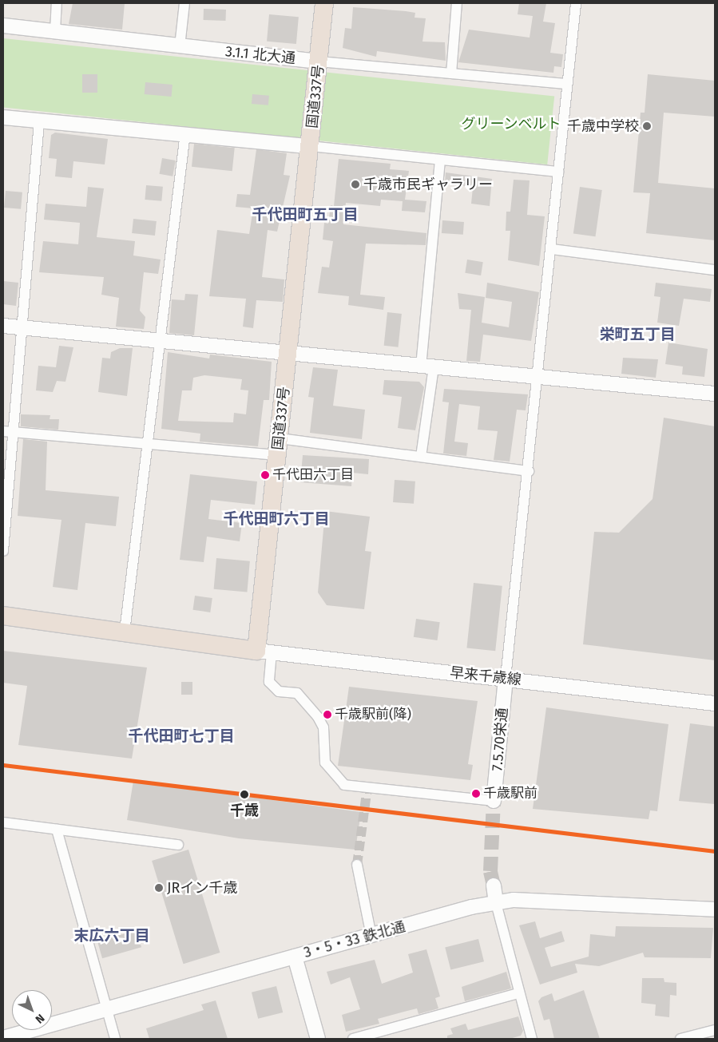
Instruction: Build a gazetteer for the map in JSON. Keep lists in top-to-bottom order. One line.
{"streets":{"highway":["国道337号"],"street":["3.1.1 北大通","早来千歳線","7.5.70栄通","3・5・33 鉄北通"]},"crossings":[["3.1.1 北大通","国道337号"],["国道337号","早来千歳線"],["早来千歳線","7.5.70栄通"]],"districts":["千代田町五丁目","栄町五丁目","千代田町六丁目","千代田町七丁目","末広六丁目"],"parks":["グリーンベルト"],"places":["千歳中学校","千歳市民ギャラリー","千代田六丁目","千歳駅前(降)","千歳駅前","千歳","JRイン千歳"],"north":"bottom right"}
